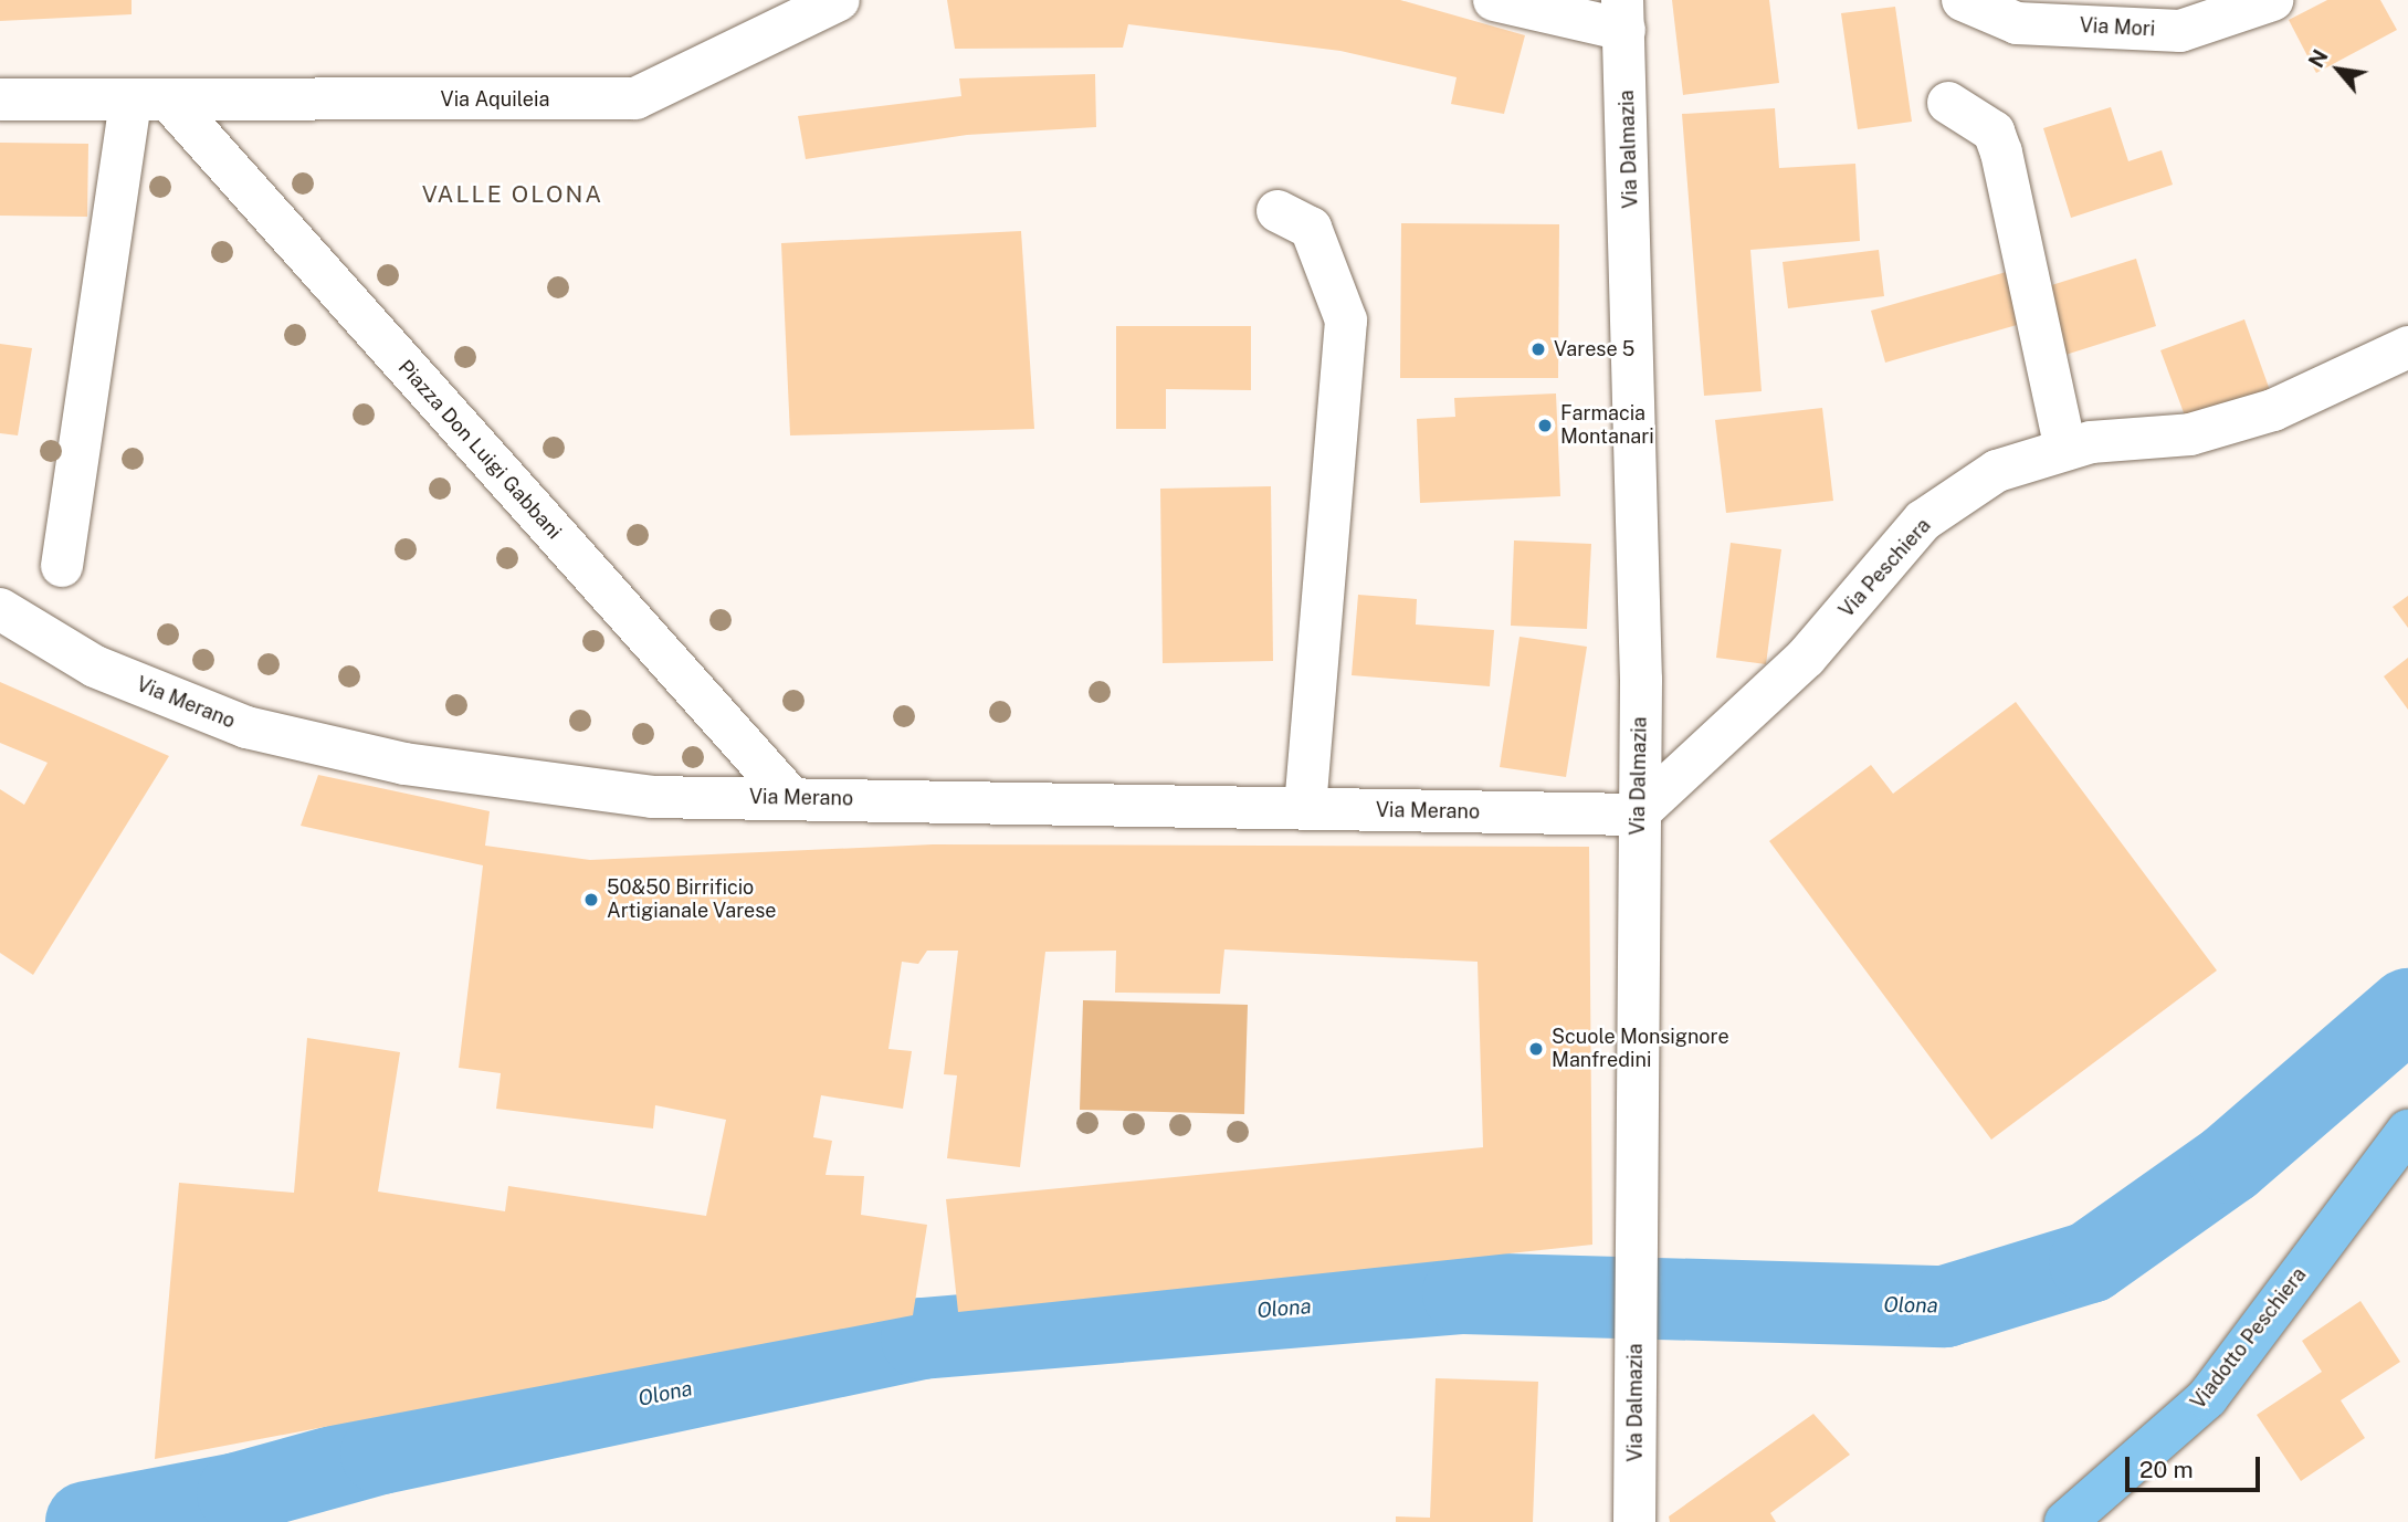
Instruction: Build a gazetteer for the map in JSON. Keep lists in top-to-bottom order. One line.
{"streets":{"main road":["Viadotto Peschiera"],"street":["Via Mori","Via Aquileia","Via Dalmazia","Piazza Don Luigi Gabbani","Via Peschiera","Via Merano"]},"crossings":[["Via Aquileia","Piazza Don Luigi Gabbani"],["Via Dalmazia","Via Peschiera"],["Via Dalmazia","Via Merano"],["Piazza Don Luigi Gabbani","Via Merano"],["Via Peschiera","Via Merano"]],"districts":["VALLE OLONA"],"water":["Olona"],"places":["Varese 5","Farmacia Montanari","50&50 Birrificio Artigianale Varese","Scuole Monsignore Manfredini"],"scale_bar":"20 m","north":"top left"}
